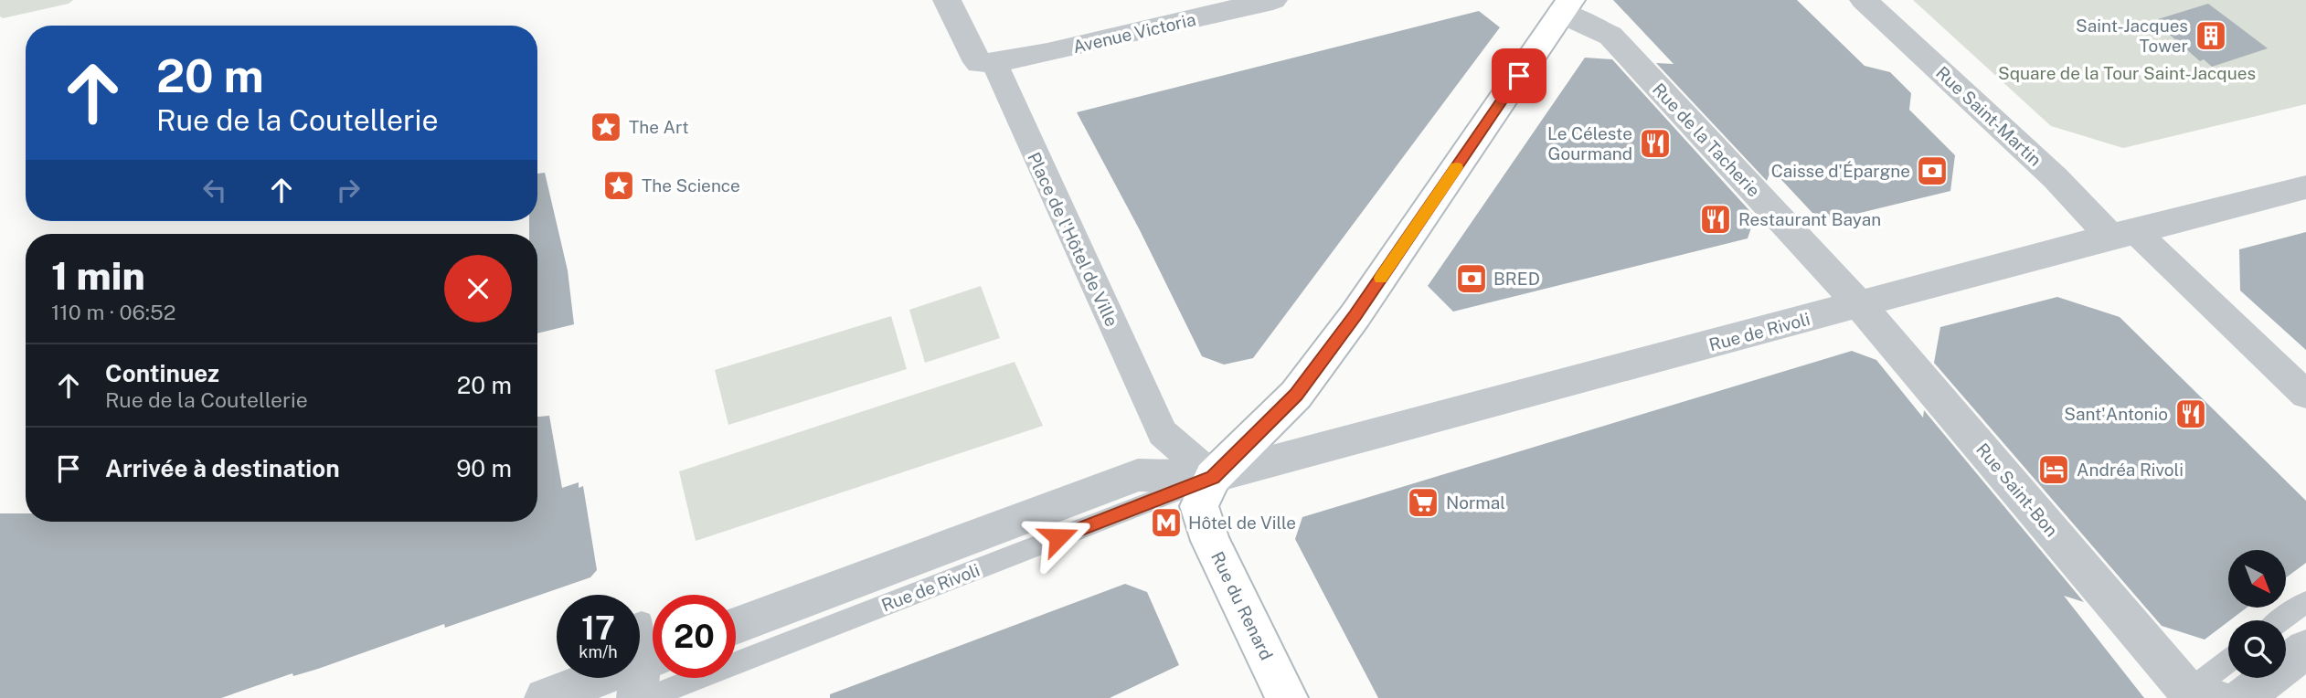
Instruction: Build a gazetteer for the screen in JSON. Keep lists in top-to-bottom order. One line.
{"streets":{"main road":["Rue du Renard"],"street":["Avenue Victoria","Rue Saint-Martin","Rue de la Tacherie","Place de l'Hôtel de Ville","Rue de Rivoli","Rue Saint-Bon"]},"crossings":[["Avenue Victoria","Place de l'Hôtel de Ville"],["Rue Saint-Martin","Rue de Rivoli"],["Rue de la Tacherie","Rue de Rivoli"],["Rue de la Tacherie","Rue Saint-Bon"],["Place de l'Hôtel de Ville","Rue de Rivoli"],["Place de l'Hôtel de Ville","Rue du Renard"],["Rue de Rivoli","Rue Saint-Bon"],["Rue de Rivoli","Rue du Renard"]],"parks":["Square de la Tour Saint-Jacques"],"places":{"building":["Saint-Jacques Tower"],"place":["The Art","The Science"],"restaurant":["Le Céleste Gourmand","Restaurant Bayan","Sant'Antonio"],"bank":["Caisse d'Épargne","BRED"],"hotel":["Andréa Rivoli"],"supermarket":["Normal"],"metro station":["Hôtel de Ville"]},"north":"bottom right","page":{"turn":["20 m","Rue de la Coutellerie"],"heading":["1 min","110 m · 06:52"],"list":[{"name":"Continuez","note":"Rue de la Coutellerie","value":"20 m"},{"name":"Arrivée à destination","value":"90 m"}],"speed":"17 km/h","limit":"20"}}
